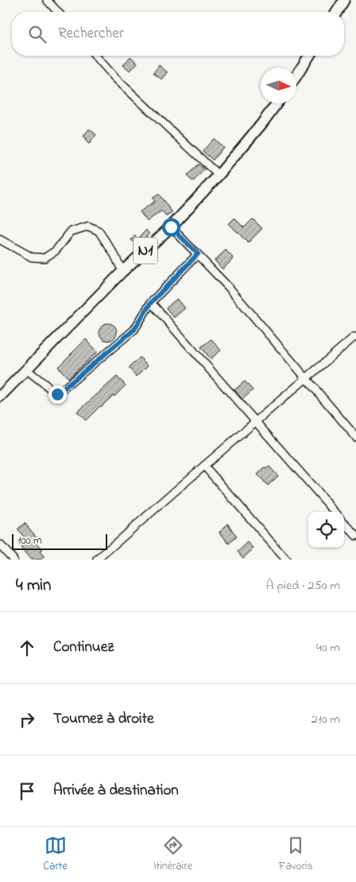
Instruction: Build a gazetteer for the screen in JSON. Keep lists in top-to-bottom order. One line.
{"streets":{"highway":["N1"]},"scale_bar":"100 m","north":"right","page":{"search":"Rechercher","scale":"100 m","heading":["4 min","À pied · 250 m"],"list":[["Continuez","40 m"],["Tournez à droite","210 m"],"Arrivée à destination"],"nav":["Carte","Itinéraire","Favoris"]}}
